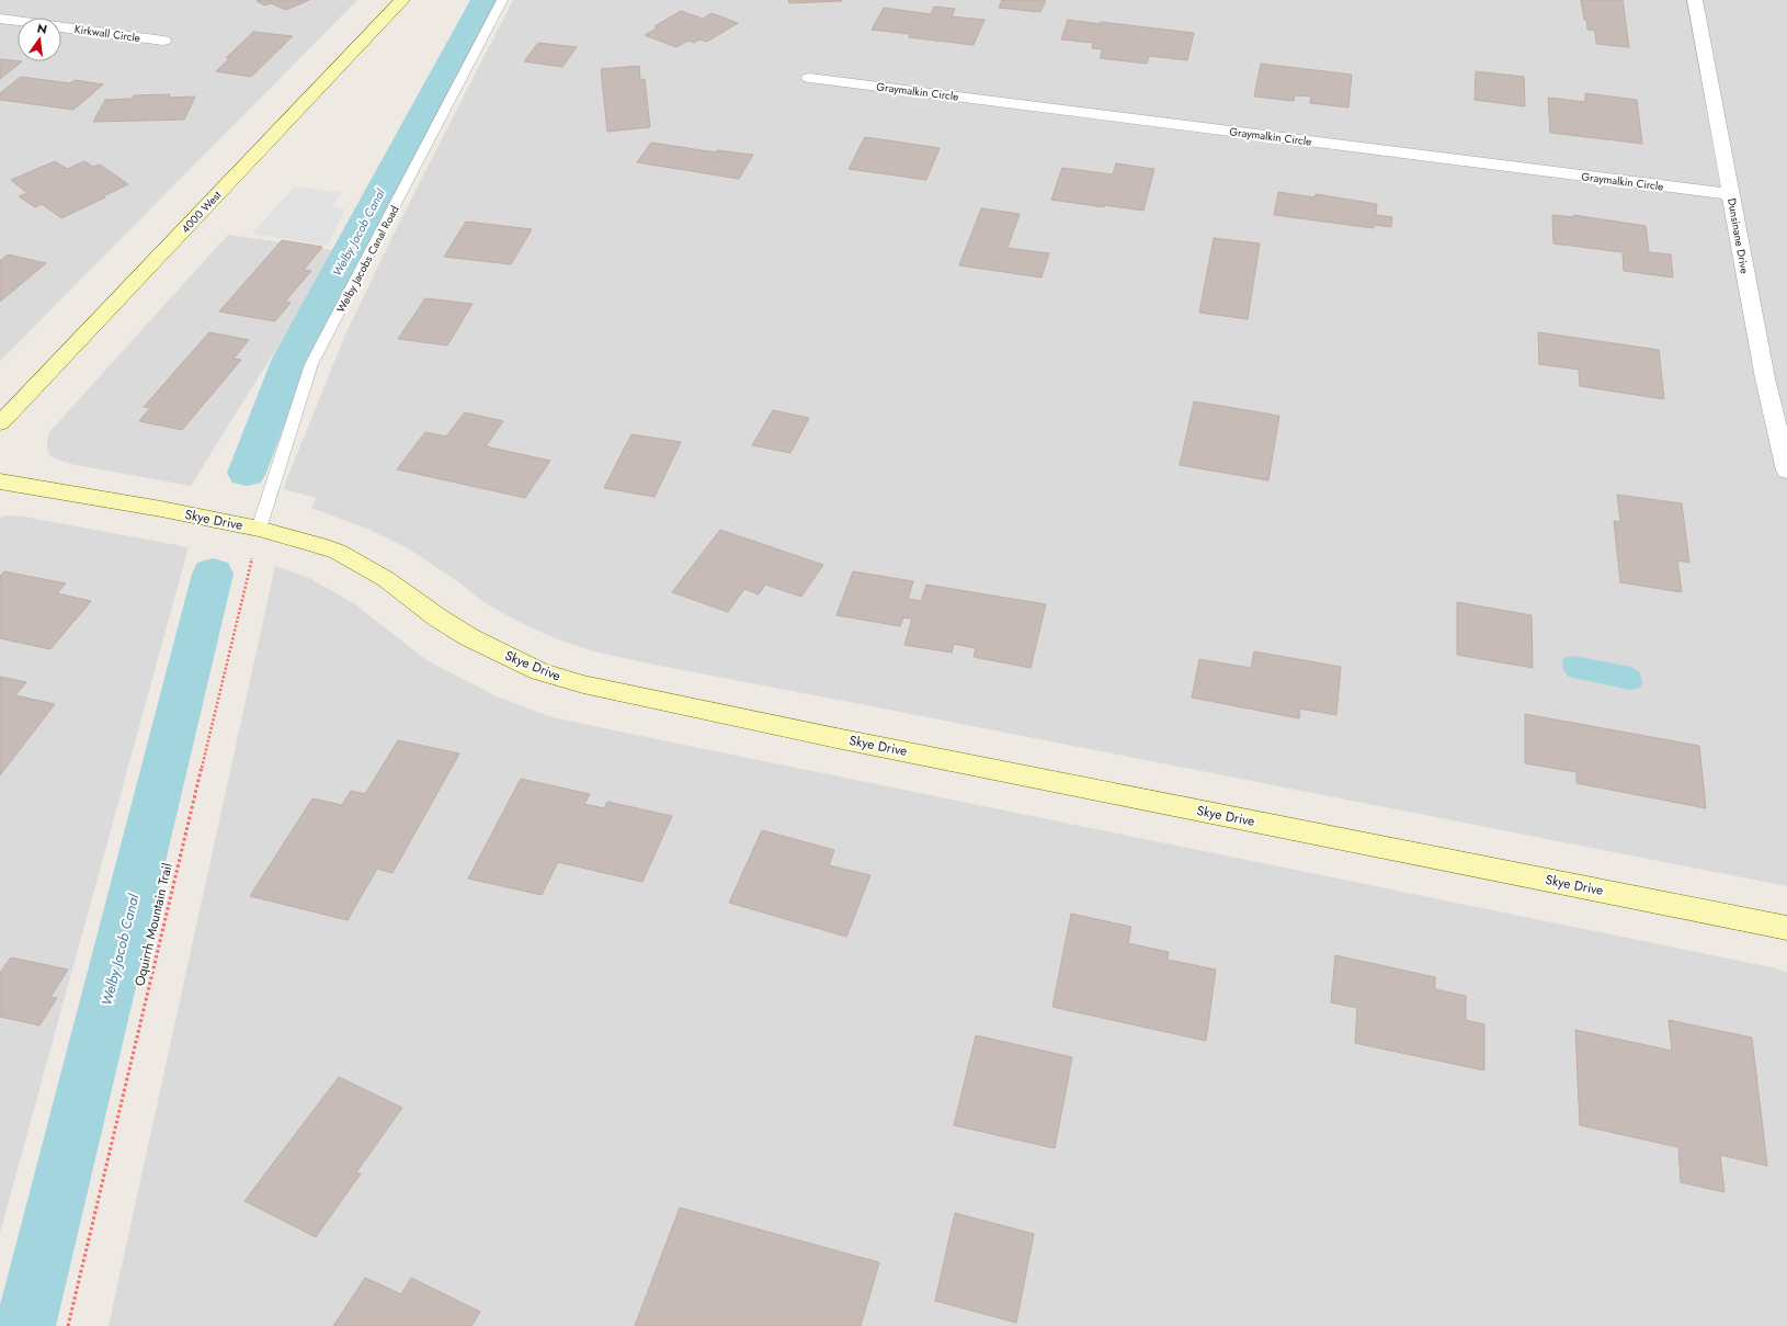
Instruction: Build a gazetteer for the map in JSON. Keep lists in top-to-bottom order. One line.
{"streets":{"main road":["4000 West","Skye Drive"],"street":["Kirkwall Circle","Graymalkin Circle","Dunsinane Drive"],"lane":["Welby Jacobs Canal Road"],"path":["Oquirrh Mountain Trail"]},"crossings":[["Graymalkin Circle","Dunsinane Drive"],["Welby Jacobs Canal Road","Skye Drive"],["Welby Jacobs Canal Road","Oquirrh Mountain Trail"],["Skye Drive","Oquirrh Mountain Trail"]],"water":["Welby Jacob Canal"],"north":"top"}
